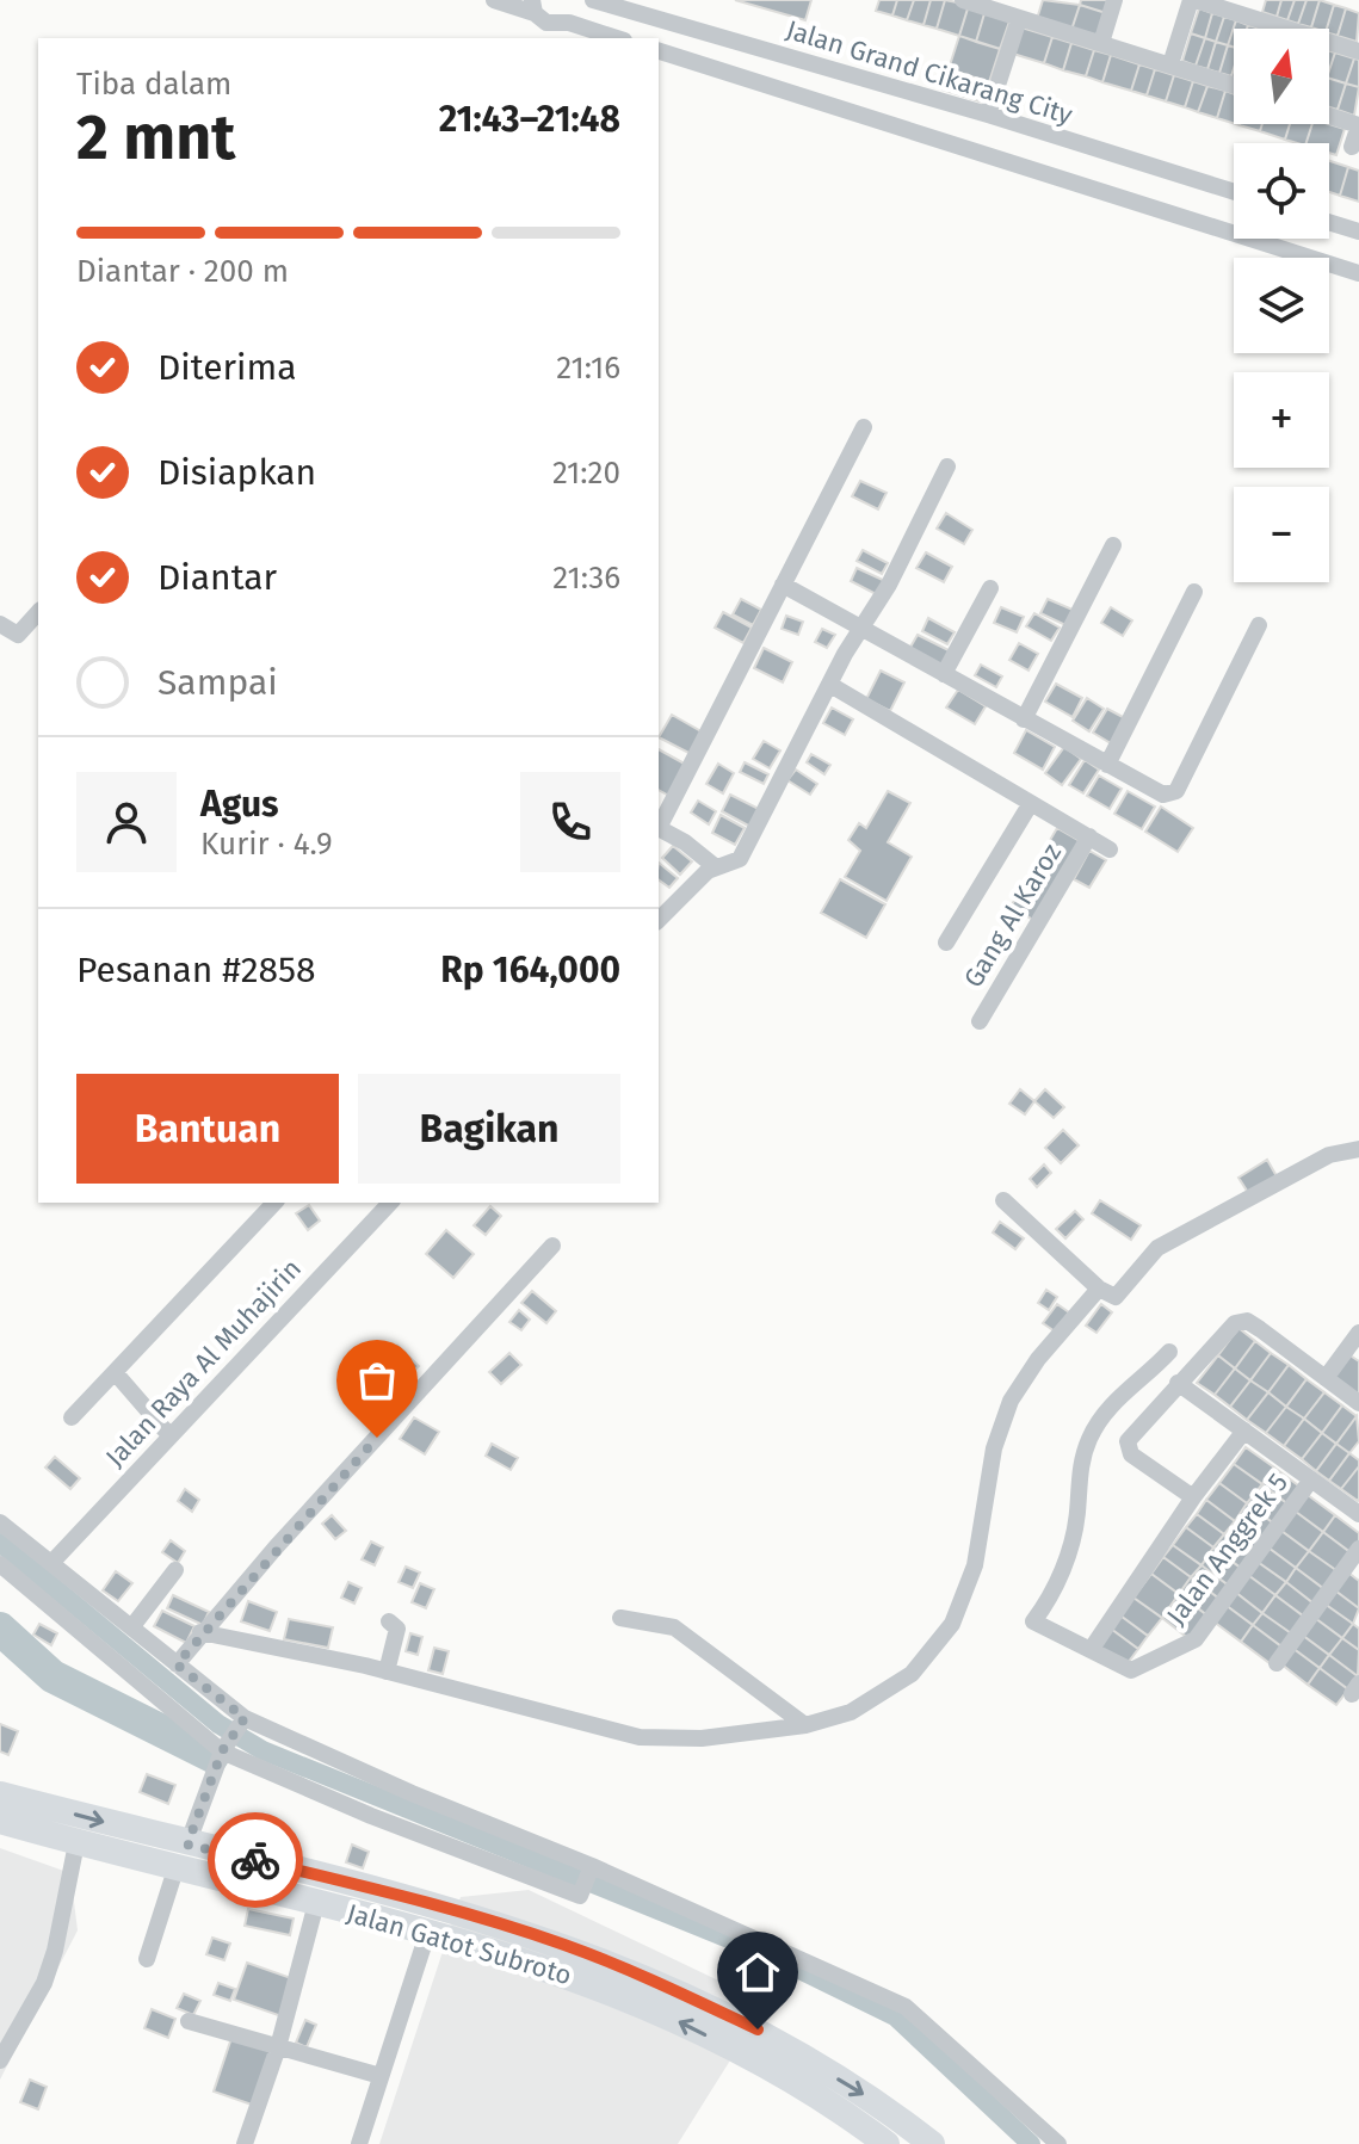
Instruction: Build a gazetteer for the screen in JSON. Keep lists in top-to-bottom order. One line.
{"streets":{"highway":["Jalan Gatot Subroto"],"street":["Jalan Grand Cikarang City","Gang Al Karoz","Jalan Raya Al Muhajirin","Jalan Anggrek 5"]},"north":"top","page":{"map_buttons":["+","−"],"heading":["2 mnt","Tiba dalam","21:43–21:48"],"panel":["Agus","Kurir · 4.9","Pesanan #2858","Rp 164,000"],"bar":"Diantar · 200 m","list":[["Diterima","21:16"],["Disiapkan","21:20"],["Diantar","21:36"],"Sampai"],"buttons":["Bantuan","Bagikan"]}}
